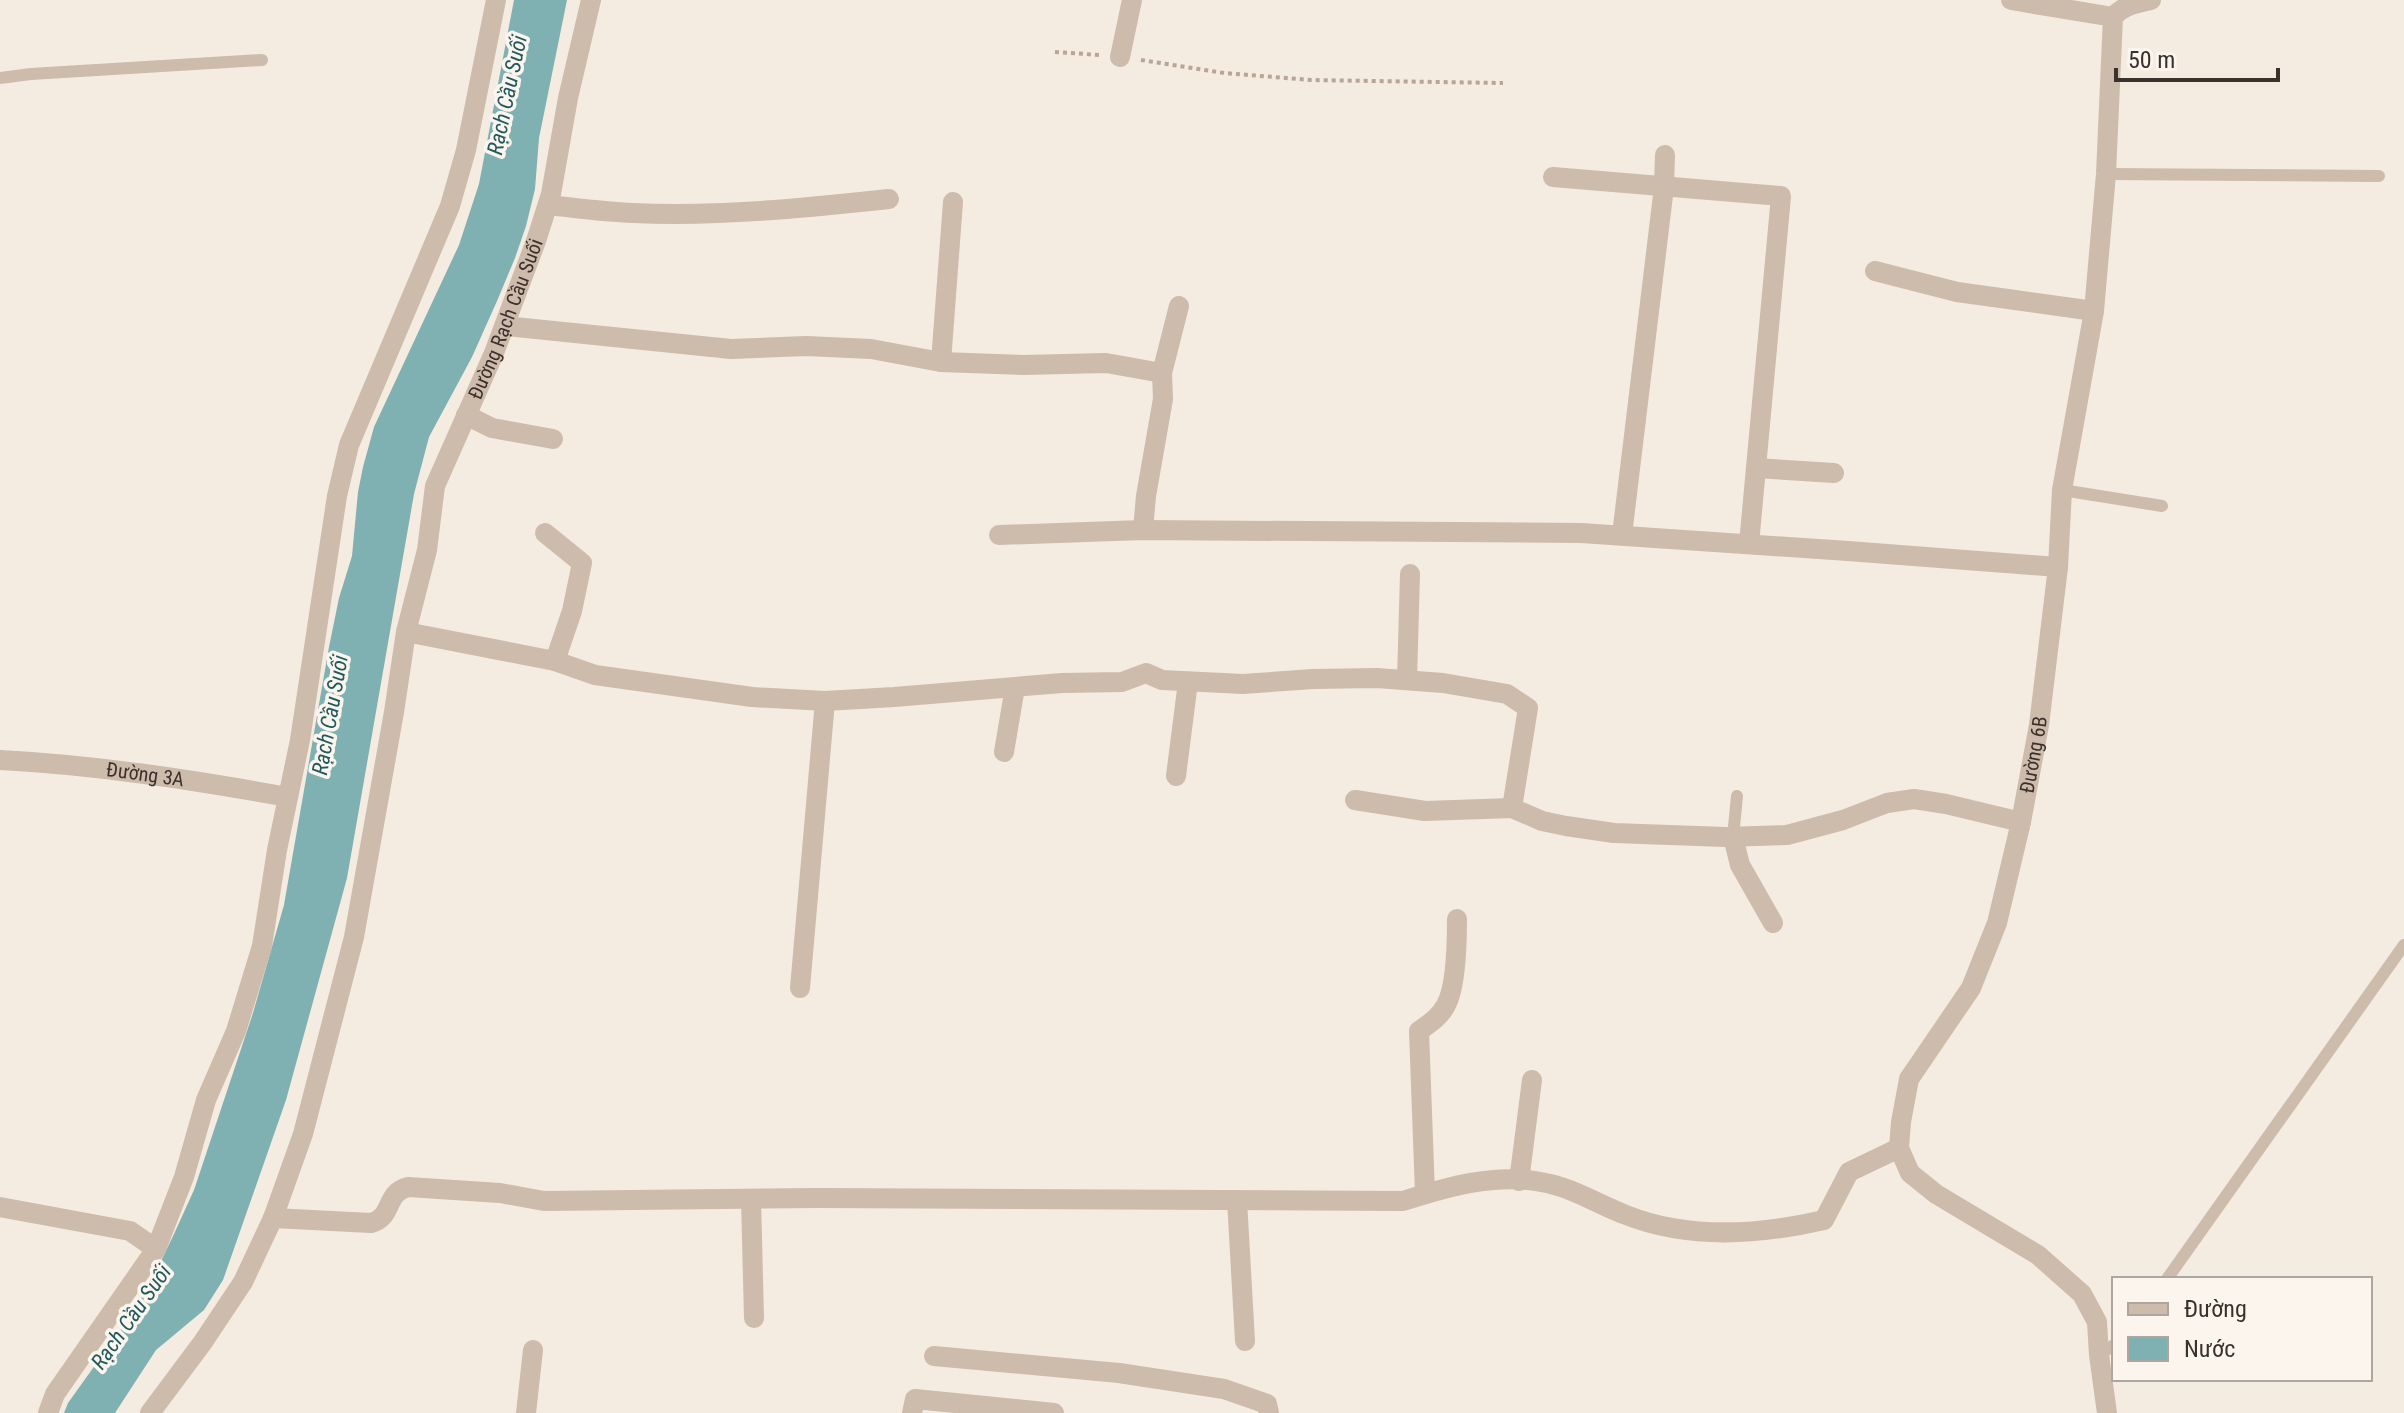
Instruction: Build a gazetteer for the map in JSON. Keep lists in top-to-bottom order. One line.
{"streets":{"street":["Đường Rạch Cầu Suối","Đường 6B","Đường 3A"]},"water":["Rạch Cầu Suối"],"legend":["Đường","Nước"],"scale_bar":"50 m"}
